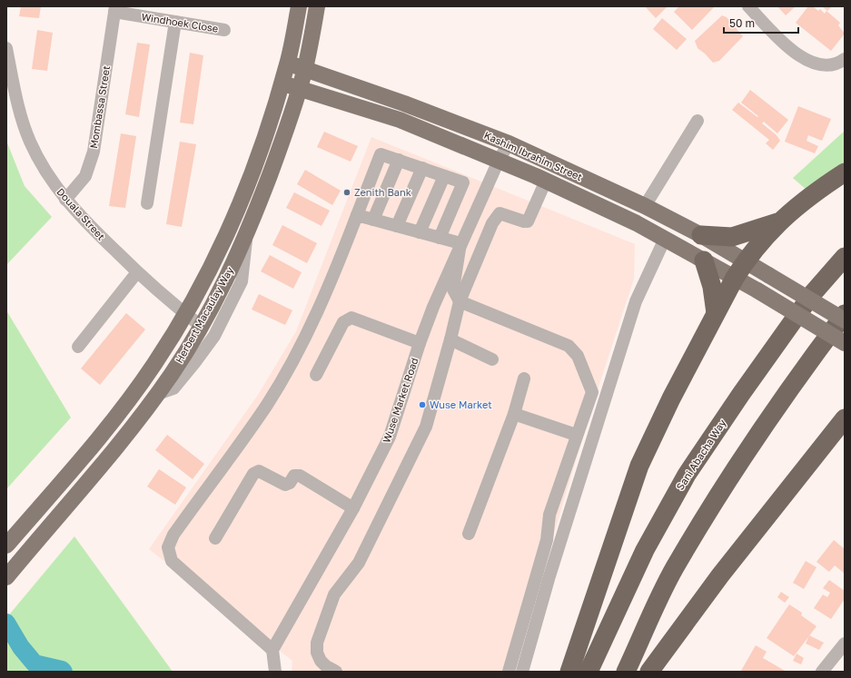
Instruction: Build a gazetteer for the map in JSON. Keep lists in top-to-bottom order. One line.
{"streets":{"highway":["Sani Abacha Way"],"main road":["Kashim Ibrahim Street","Herbert Macaulay Way"],"street":["Windhoek Close","Mombassa Street","Douala Street","Wuse Market Road"]},"crossings":[["Windhoek Close","Mombassa Street"],["Mombassa Street","Douala Street"],["Kashim Ibrahim Street","Herbert Macaulay Way"],["Kashim Ibrahim Street","Wuse Market Road"],["Douala Street","Herbert Macaulay Way"]],"places":["Zenith Bank","Wuse Market"],"scale_bar":"50 m"}
